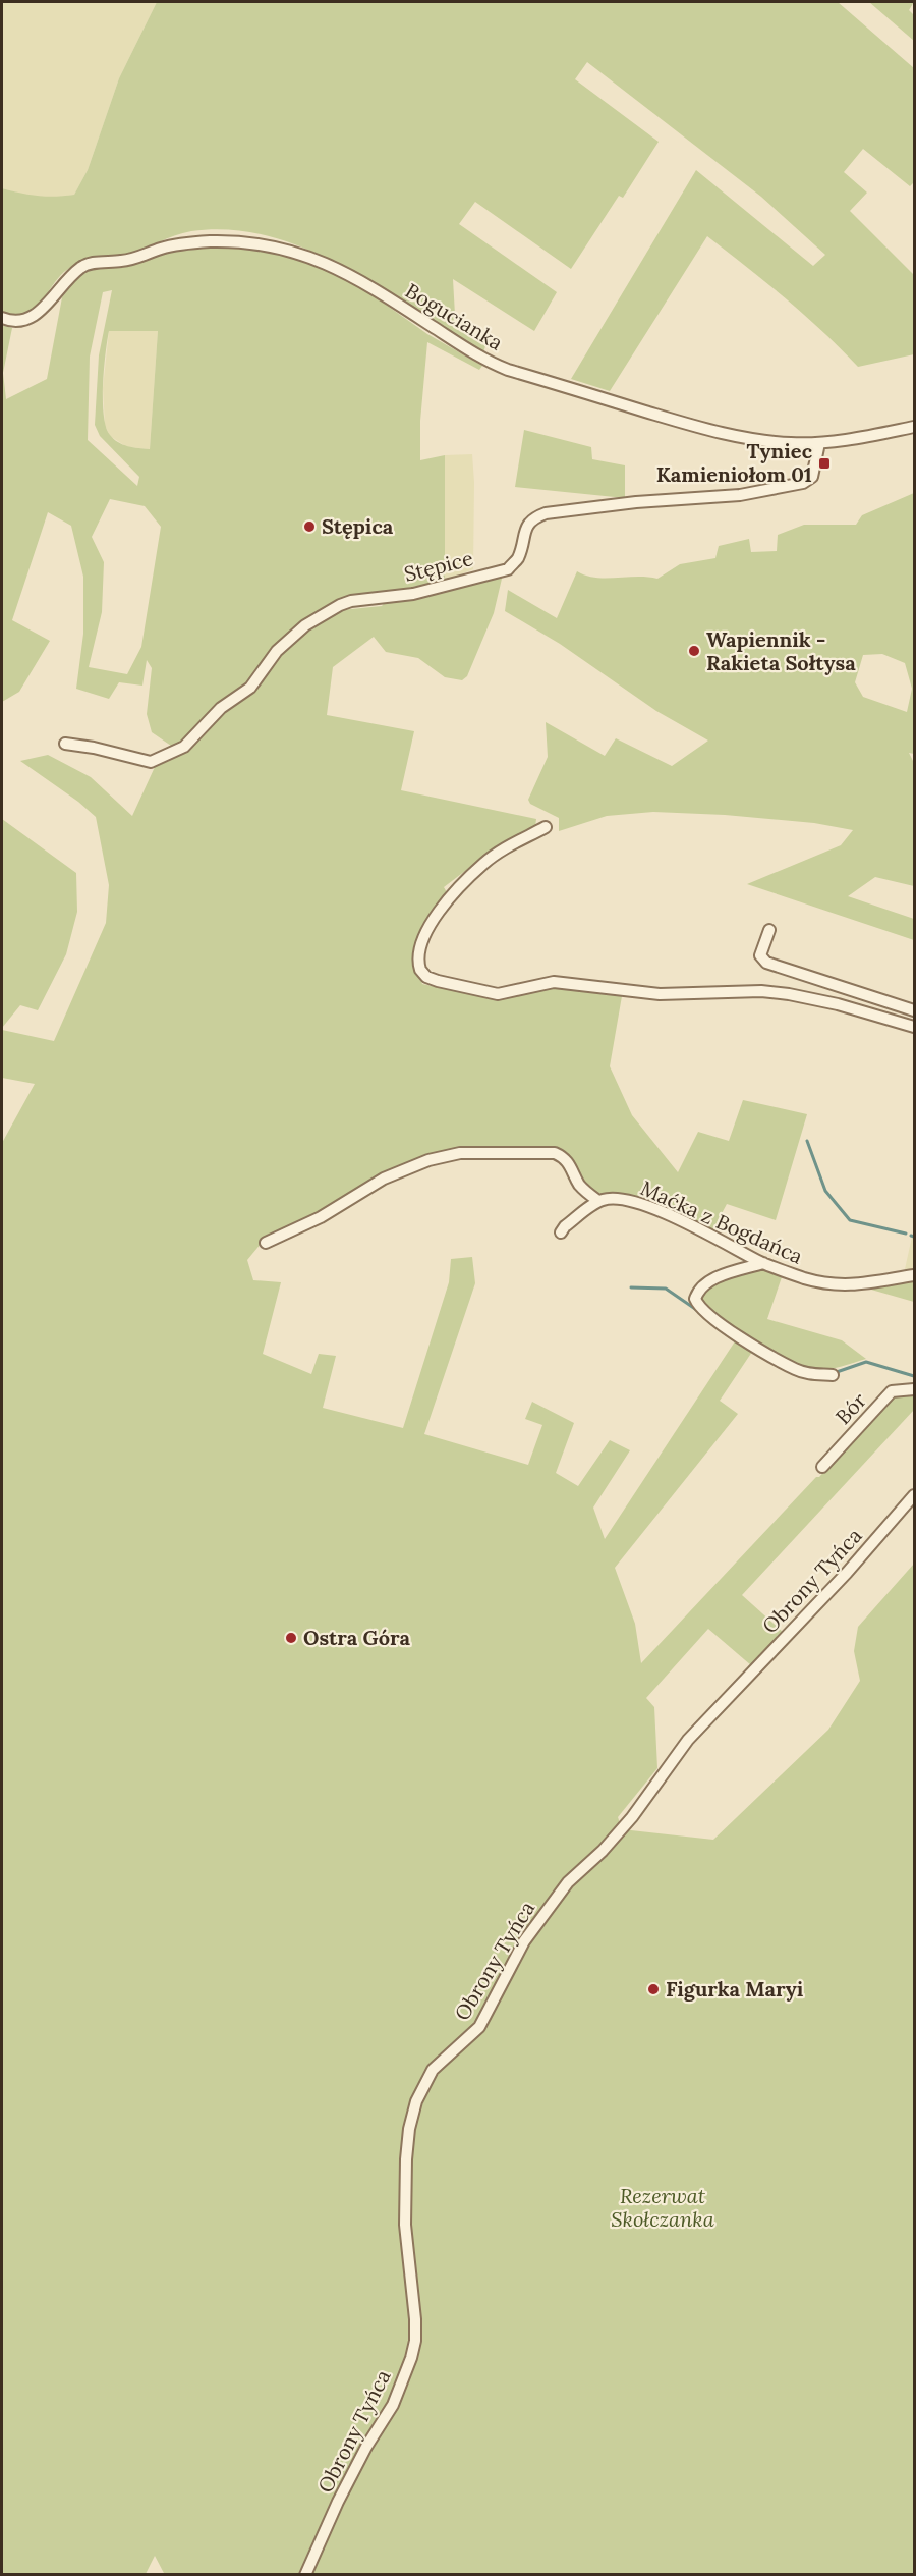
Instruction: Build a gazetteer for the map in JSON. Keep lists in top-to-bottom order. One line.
{"streets":{"street":["Bogucianka","Stępice","Maćka z Bogdańca","Bór","Obrony Tyńca"]},"crossings":[["Bogucianka","Stępice"]],"parks":["Rezerwat Skołczanka"],"places":{"transit":["Tyniec Kamieniołom 01"],"other":["Stępica","Wapiennik - Rakieta Sołtysa","Ostra Góra","Figurka Maryi"]}}
